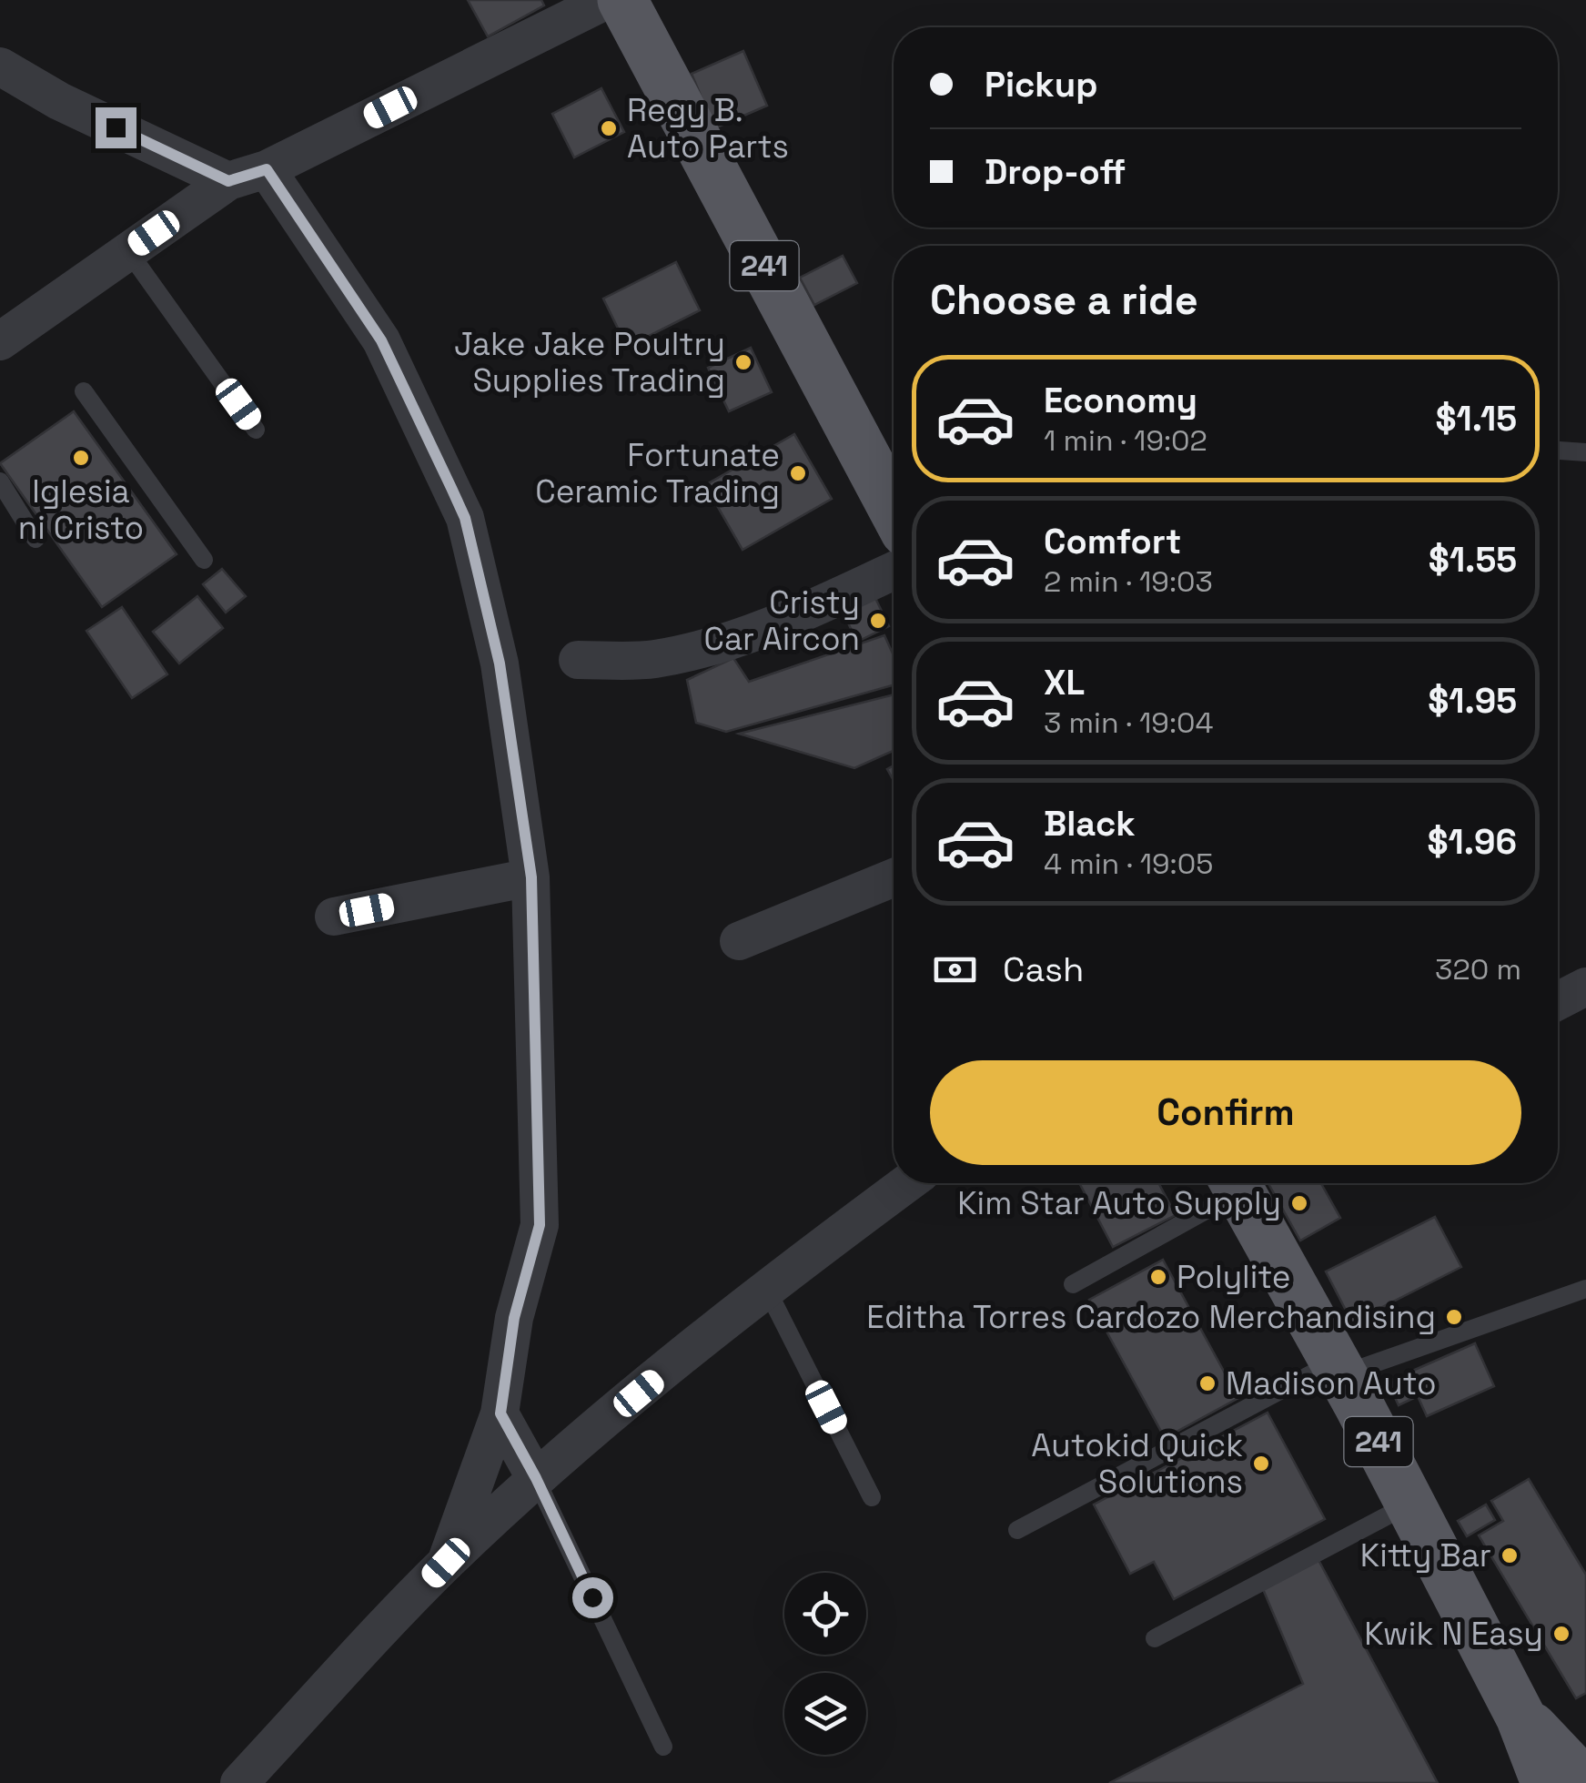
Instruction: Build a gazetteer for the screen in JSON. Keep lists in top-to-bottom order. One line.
{"streets":{"main road":["241"]},"places":["Regy B. Auto Parts","Jake Jake Poultry Supplies Trading","Iglesia ni Cristo","Fortunate Ceramic Trading","Cristy Car Aircon","Kim Star Auto Supply","Polylite","Editha Torres Cardozo Merchandising","Madison Auto","Autokid Quick Solutions","Kitty Bar","Kwik N Easy"],"page":{"banner":["Pickup","Drop-off"],"heading":"Choose a ride","list":[{"name":"Economy","note":"1 min · 19:02","value":"$1.15"},{"name":"Comfort","note":"2 min · 19:03","value":"$1.55"},{"name":"XL","note":"3 min · 19:04","value":"$1.95"},{"name":"Black","note":"4 min · 19:05","value":"$1.96"}],"pay":["Cash","320 m"],"buttons":"Confirm"}}
